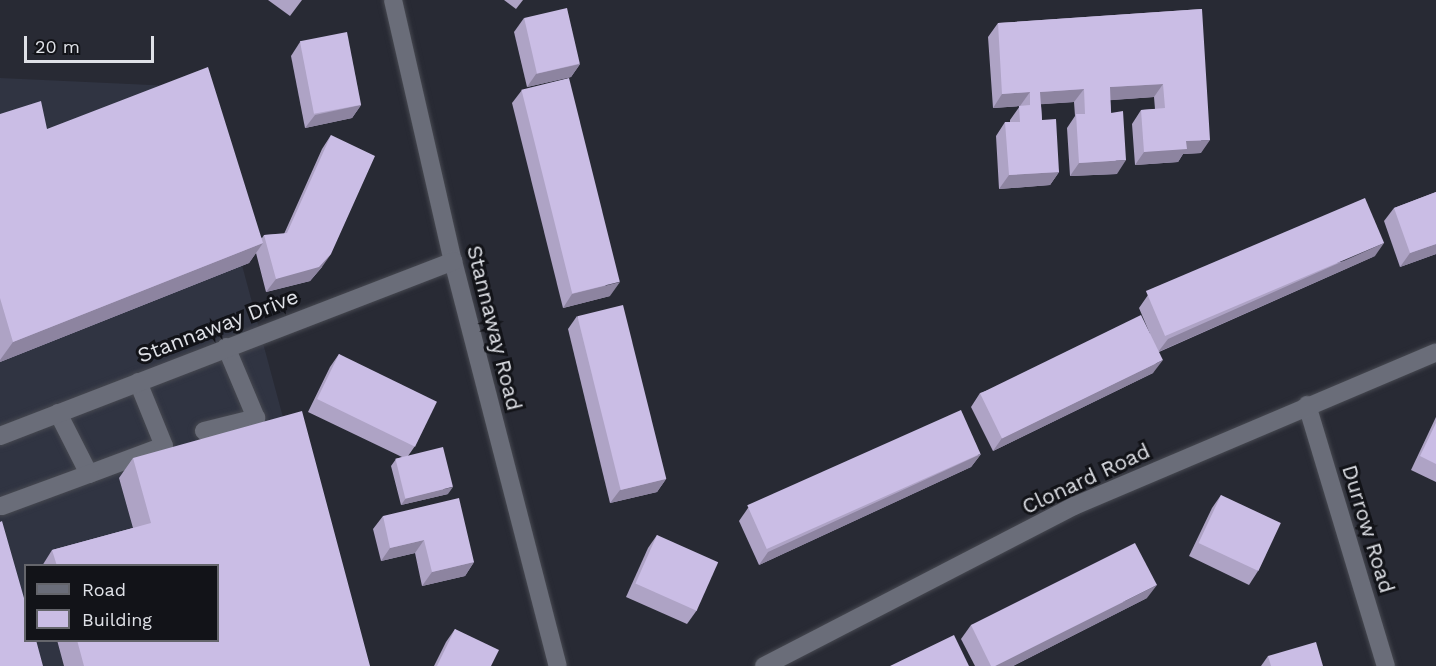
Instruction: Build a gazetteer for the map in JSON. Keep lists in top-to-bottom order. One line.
{"streets":{"street":["Stannaway Drive","Stannaway Road","Clonard Road","Durrow Road"]},"crossings":[["Stannaway Drive","Stannaway Road"],["Clonard Road","Durrow Road"]],"legend":["Road","Building"],"scale_bar":"20 m"}
